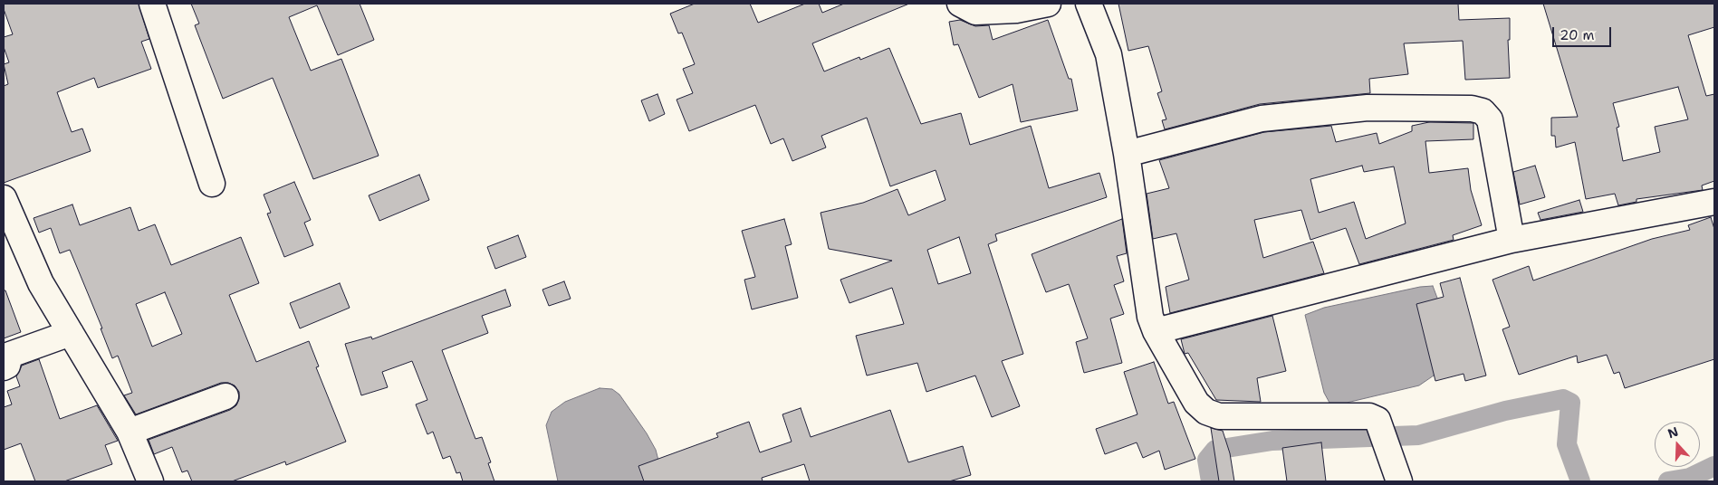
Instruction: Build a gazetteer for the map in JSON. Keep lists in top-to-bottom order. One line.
{"scale_bar":"20 m","north":"top"}
